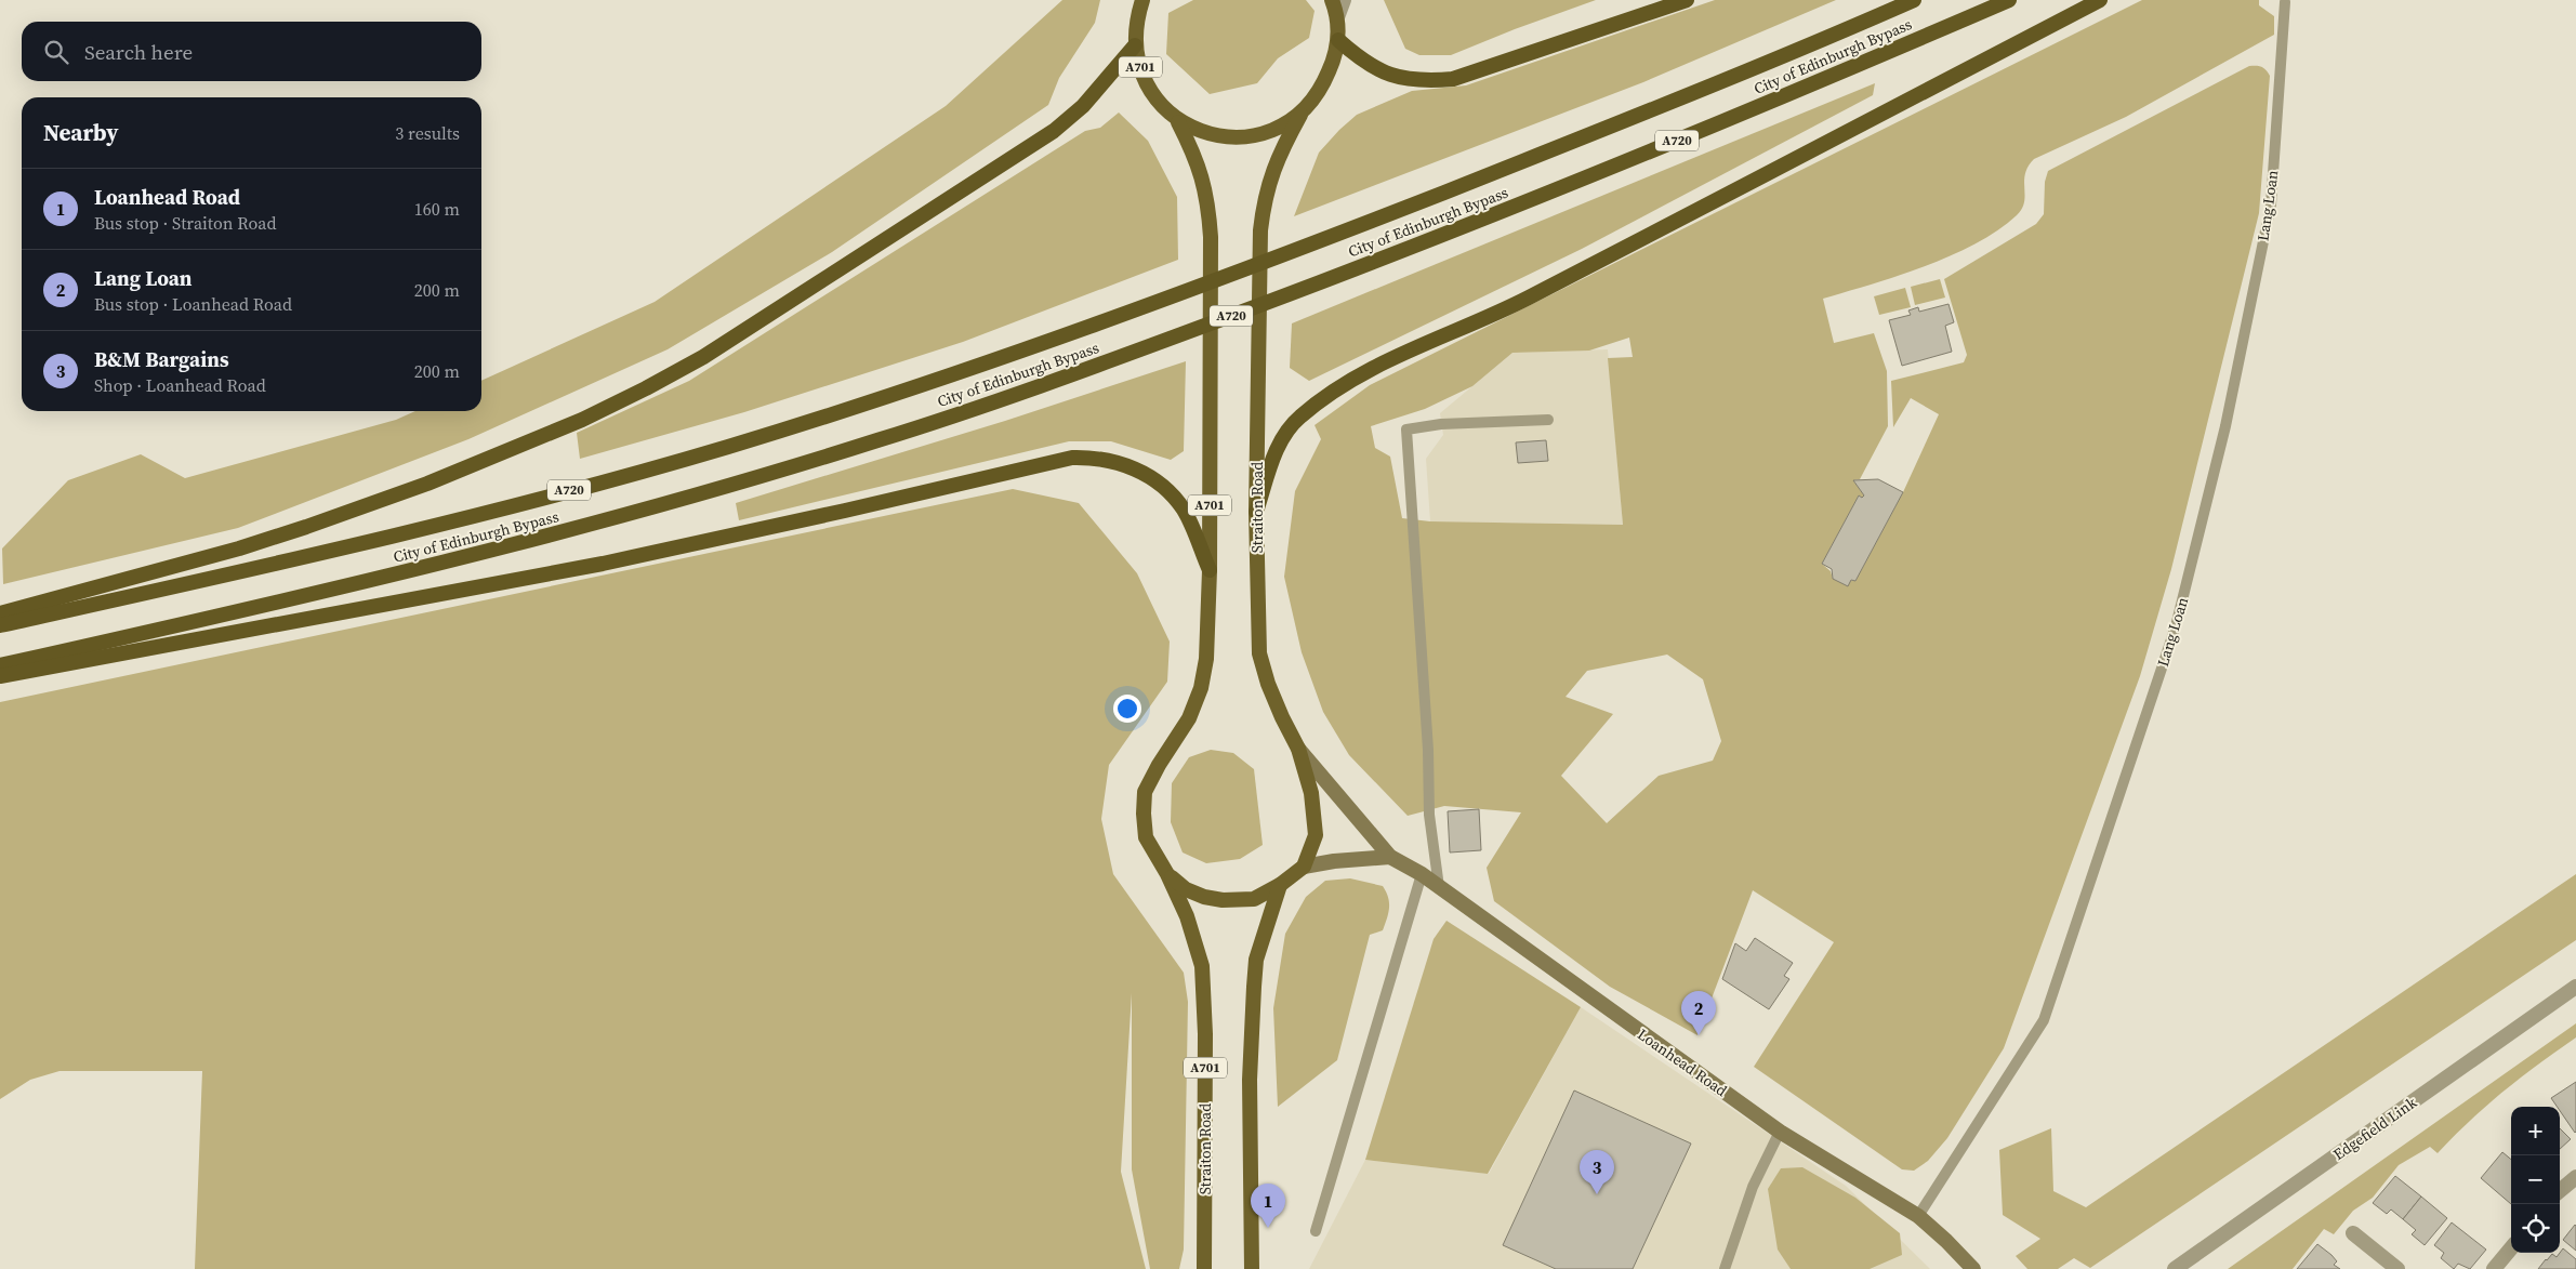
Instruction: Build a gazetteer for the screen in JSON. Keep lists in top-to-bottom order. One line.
{"streets":{"highway":["City of Edinburgh Bypass","A720"],"main road":["A701","Straiton Road","Loanhead Road"],"street":["Edgefield Link"],"lane":["Lang Loan"]},"crossings":[["A701","Straiton Road"],["Lang Loan","Loanhead Road"],["Straiton Road","Loanhead Road"]],"page":{"search":"Search here","heading":["Nearby","3 results"],"list":[{"mark":"1","name":"Loanhead Road","note":"Bus stop · Straiton Road","value":"160 m"},{"mark":"2","name":"Lang Loan","note":"Bus stop · Loanhead Road","value":"200 m"},{"mark":"3","name":"B&M Bargains","note":"Shop · Loanhead Road","value":"200 m"}],"pins":["2","3","1"],"map_buttons":["+","−"]}}
